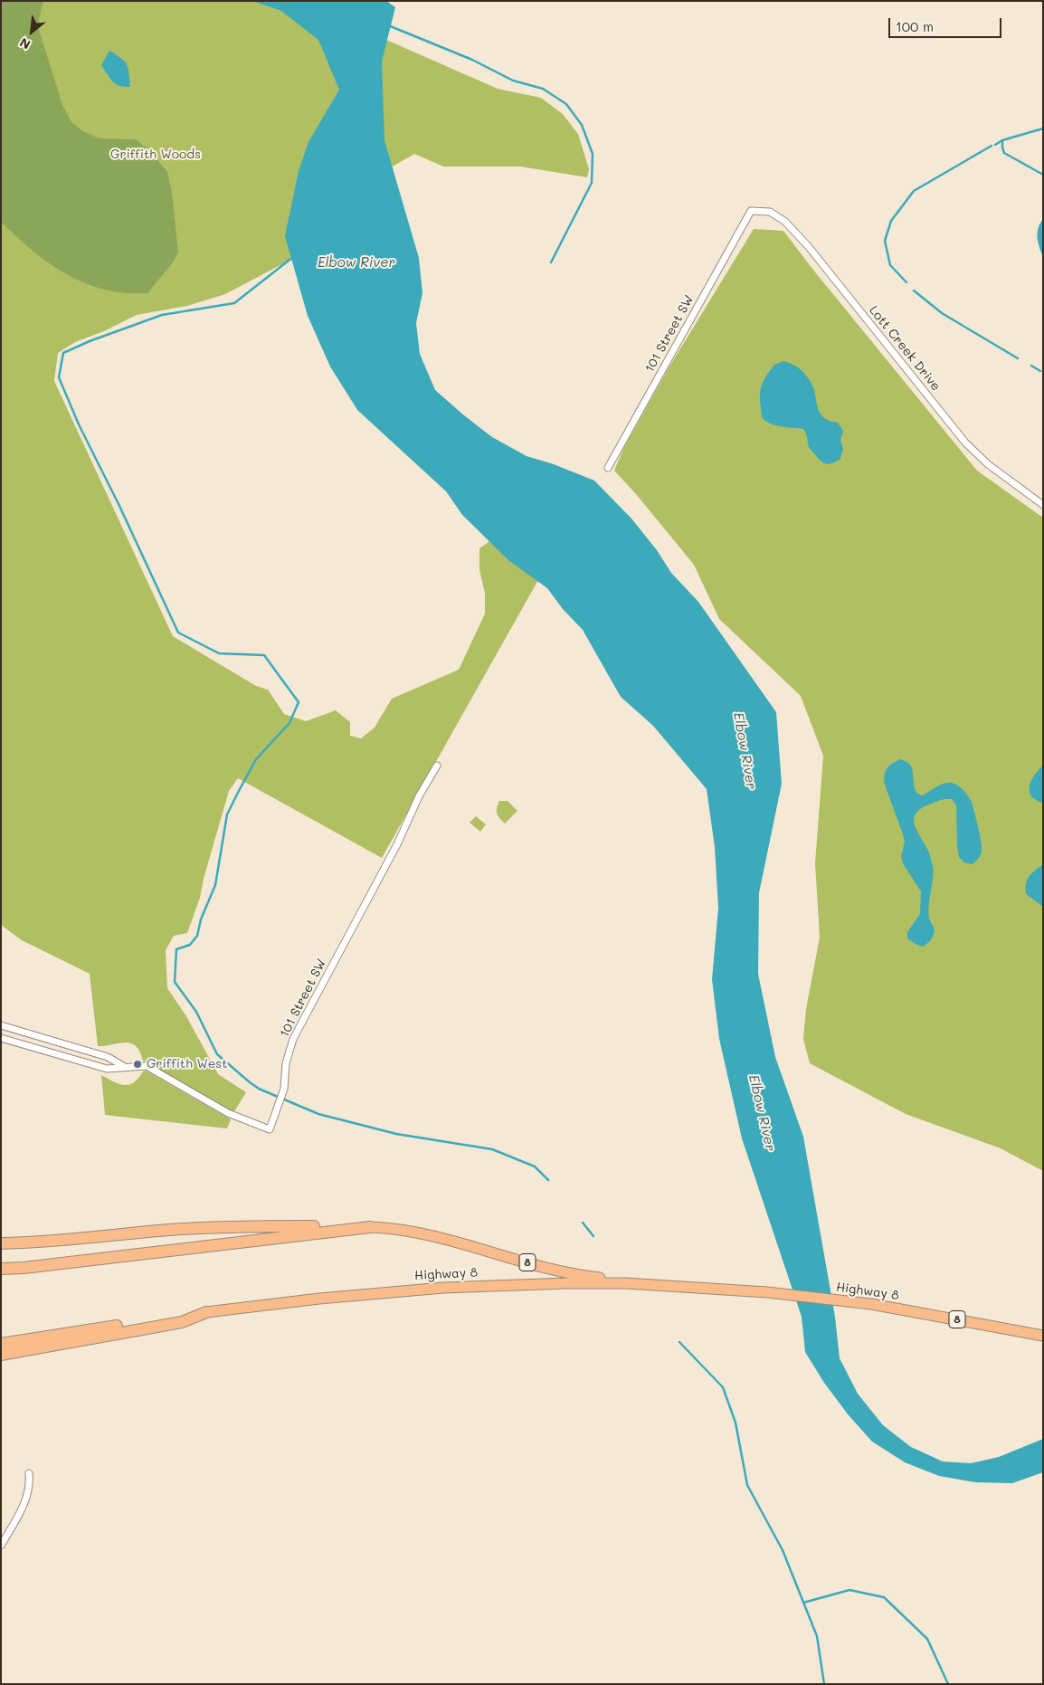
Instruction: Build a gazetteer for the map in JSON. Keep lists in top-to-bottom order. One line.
{"streets":{"main road":["8","Highway 8"],"street":["101 Street SW","Lott Creek Drive"]},"crossings":[["101 Street SW","Lott Creek Drive"]],"water":["Elbow River"],"parks":["Griffith Woods"],"places":["Griffith West"],"scale_bar":"100 m","north":"bottom left"}
